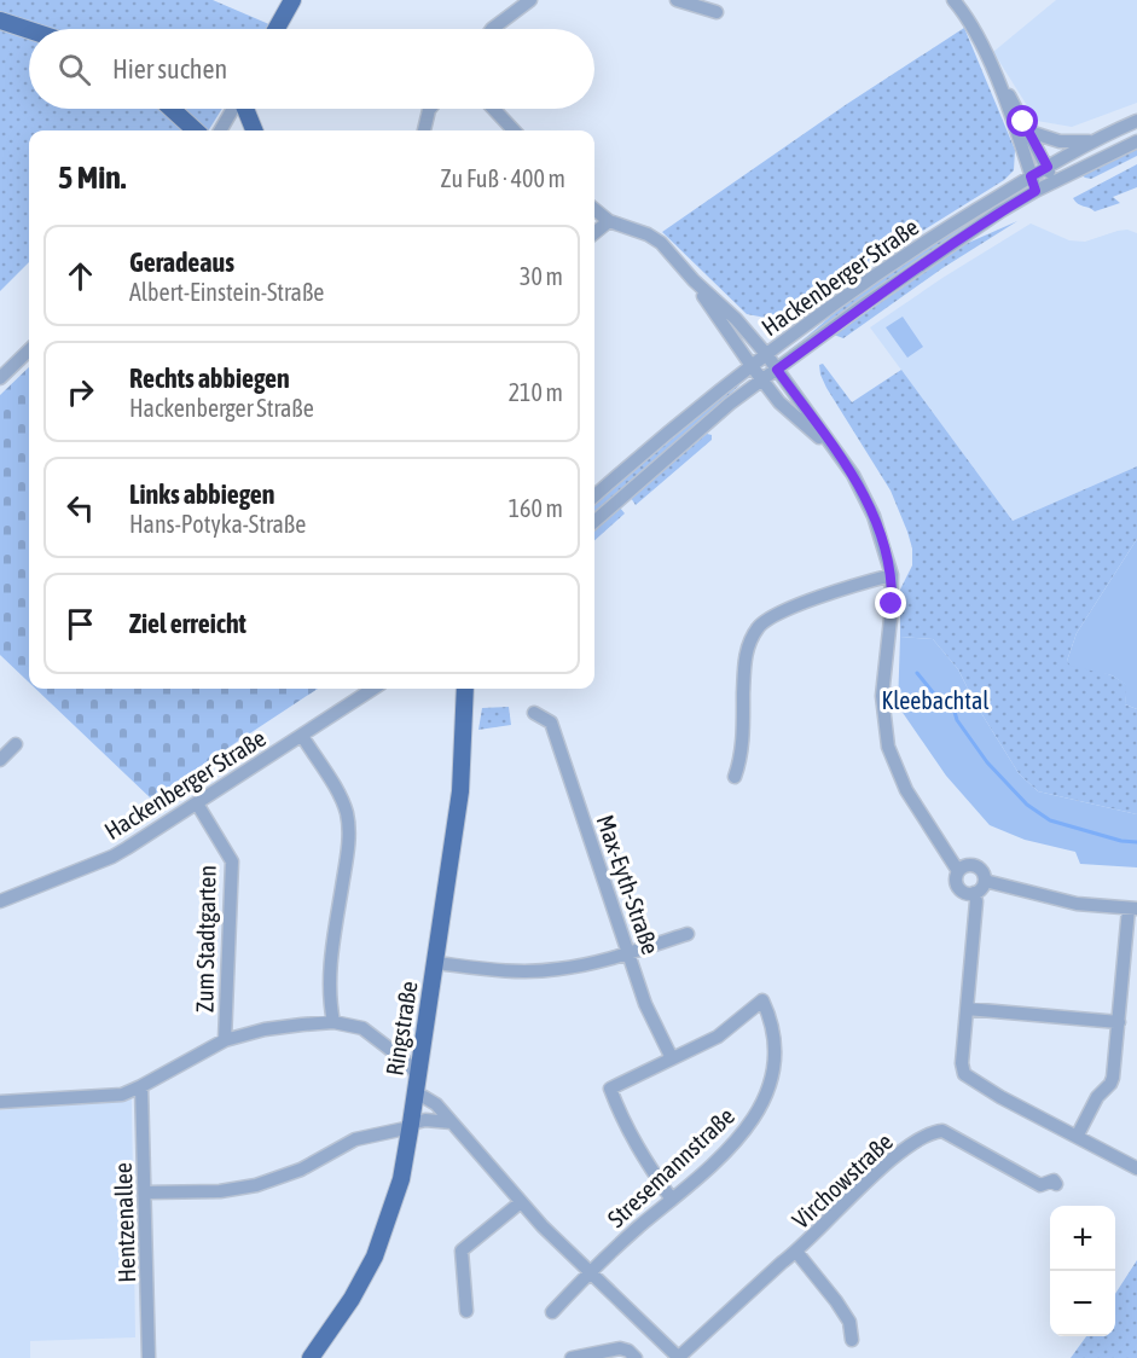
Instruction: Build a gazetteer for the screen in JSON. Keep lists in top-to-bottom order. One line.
{"streets":{"main road":["Ringstraße"],"street":["Hackenberger Straße","Max-Eyth-Straße","Zum Stadtgarten","Stresemannstraße","Virchowstraße","Hentzenallee"]},"crossings":[["Hackenberger Straße","Zum Stadtgarten"],["Max-Eyth-Straße","Stresemannstraße"]],"parks":["Kleebachtal"],"page":{"search":"Hier suchen","heading":["5 Min.","Zu Fuß · 400 m"],"list":[["Geradeaus","Albert-Einstein-Straße","30 m"],["Rechts abbiegen","Hackenberger Straße","210 m"],["Links abbiegen","Hans-Potyka-Straße","160 m"],"Ziel erreicht"],"map_buttons":["+","−"]}}
